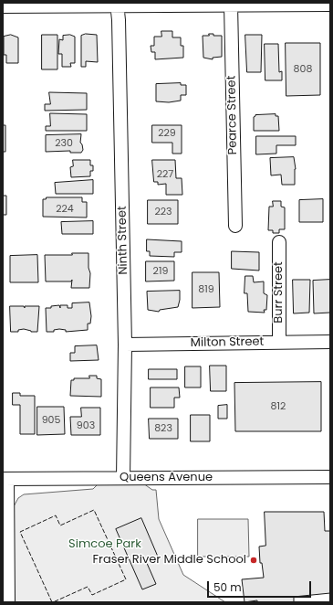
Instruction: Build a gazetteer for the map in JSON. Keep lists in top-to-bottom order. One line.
{"streets":{"street":["Pearce Street","Ninth Street","Burr Street","Milton Street","Queens Avenue"]},"crossings":[["Ninth Street","Milton Street"],["Ninth Street","Queens Avenue"],["Burr Street","Milton Street"]],"parks":["Simcoe Park"],"places":["Fraser River Middle School"],"house_numbers":["808","229","230","227","224","223","219","819","812","905","903","823"],"scale_bar":"50 m"}
